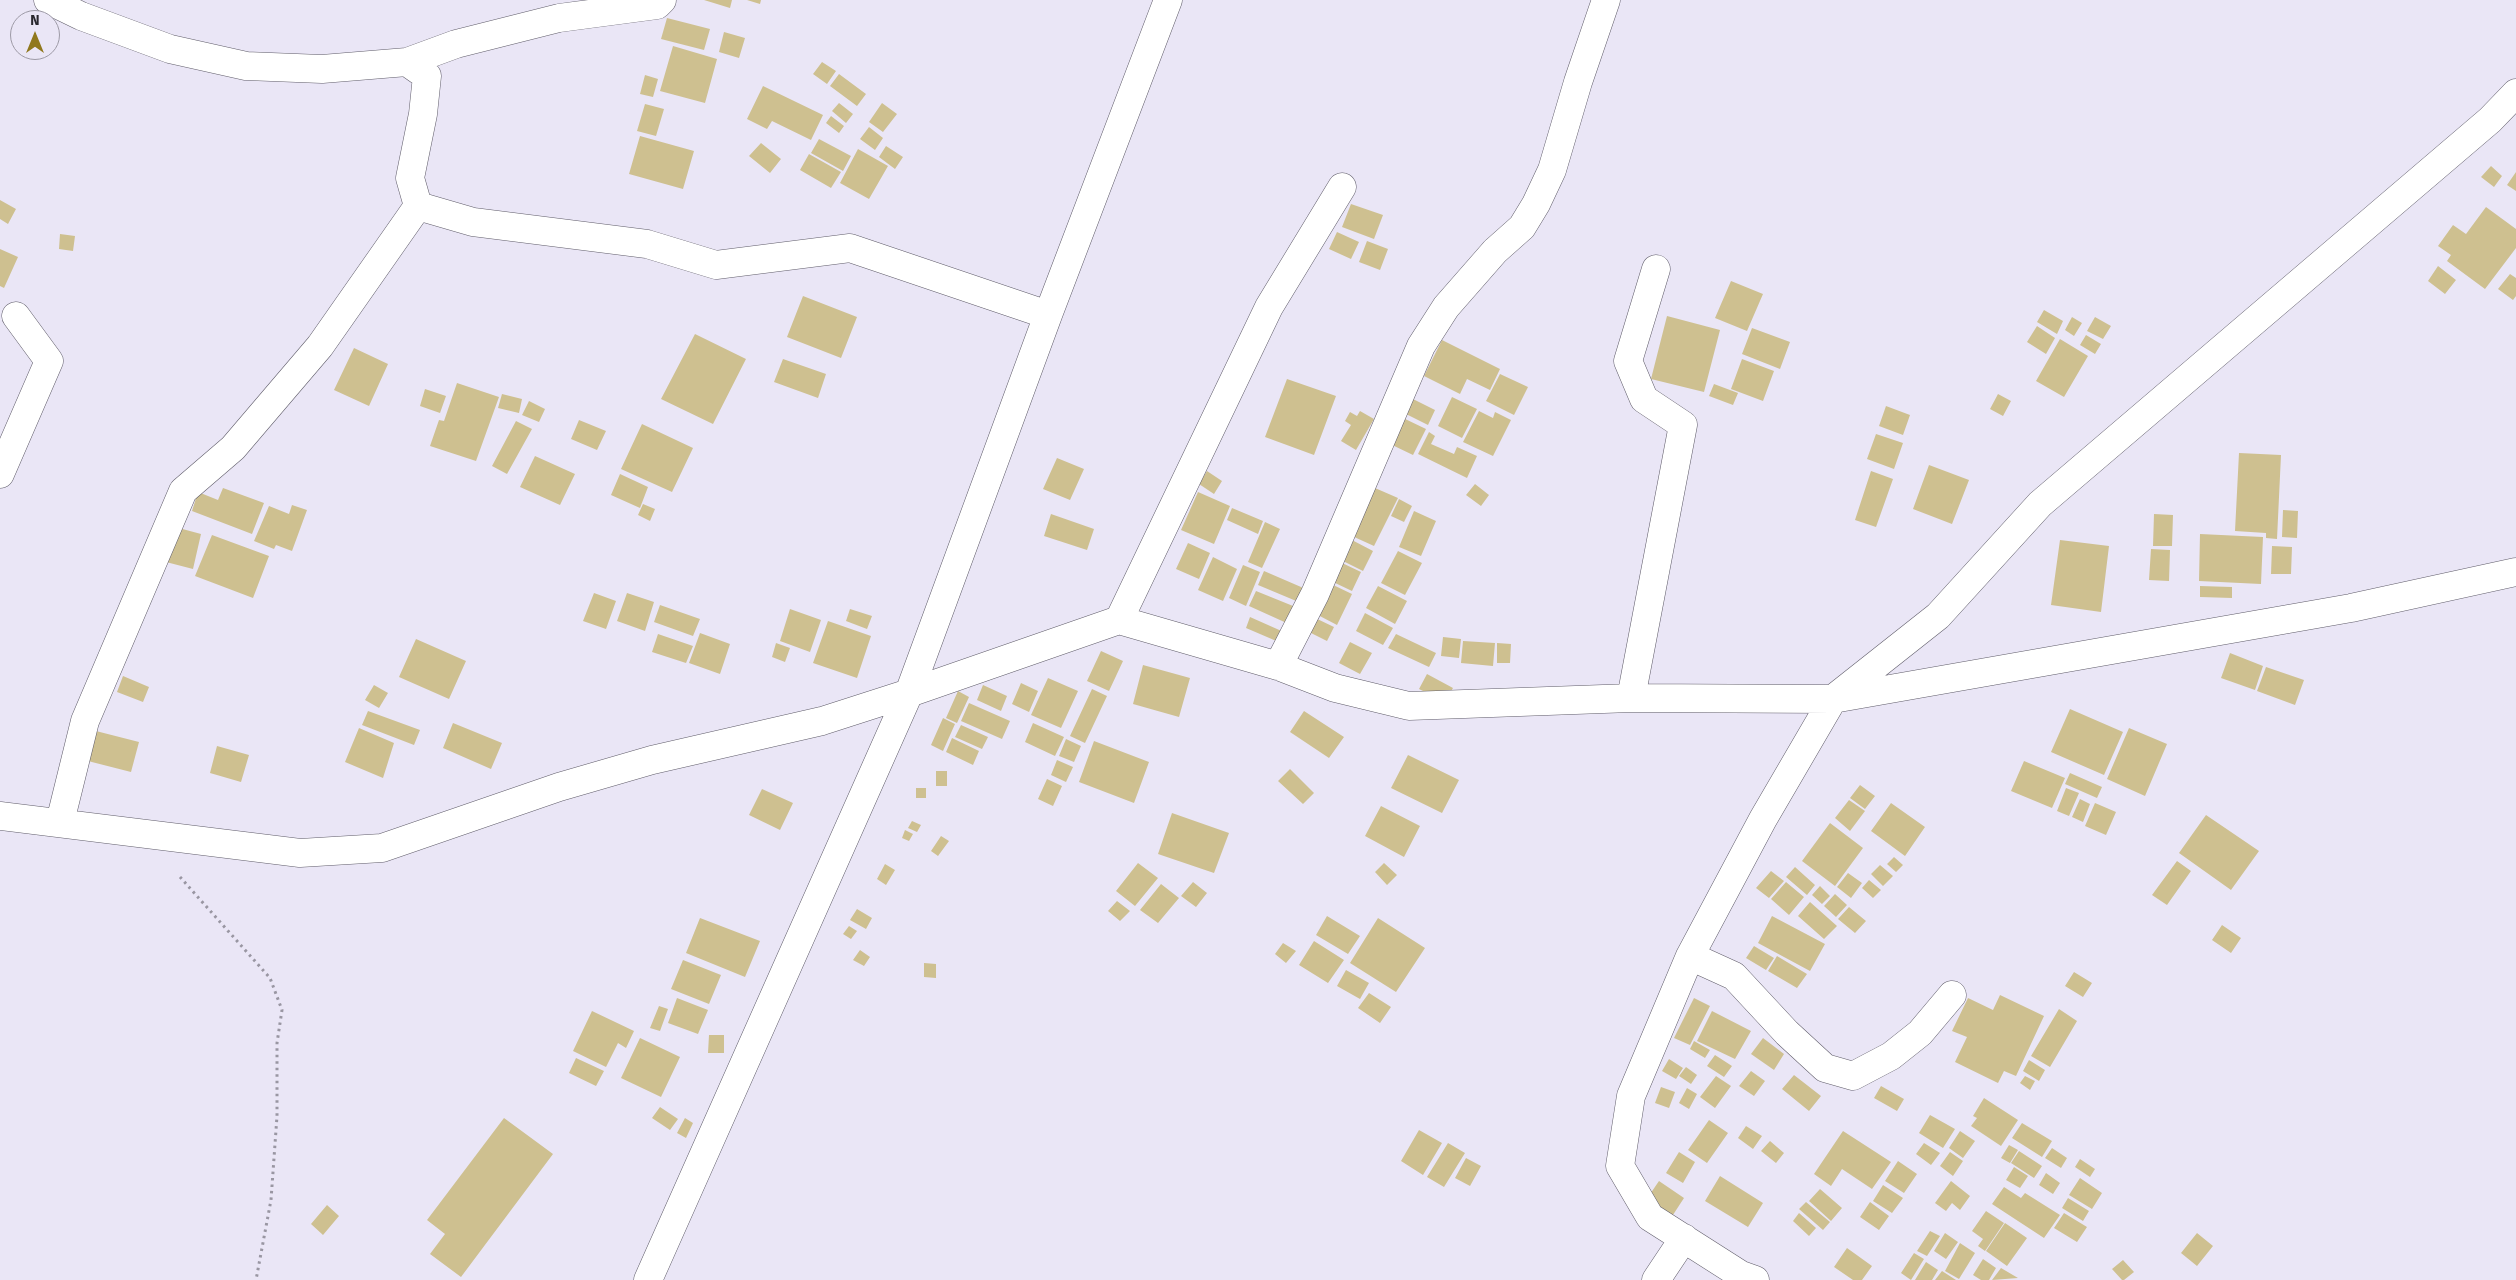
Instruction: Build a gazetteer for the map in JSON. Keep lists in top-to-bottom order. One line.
{"north":"top"}
